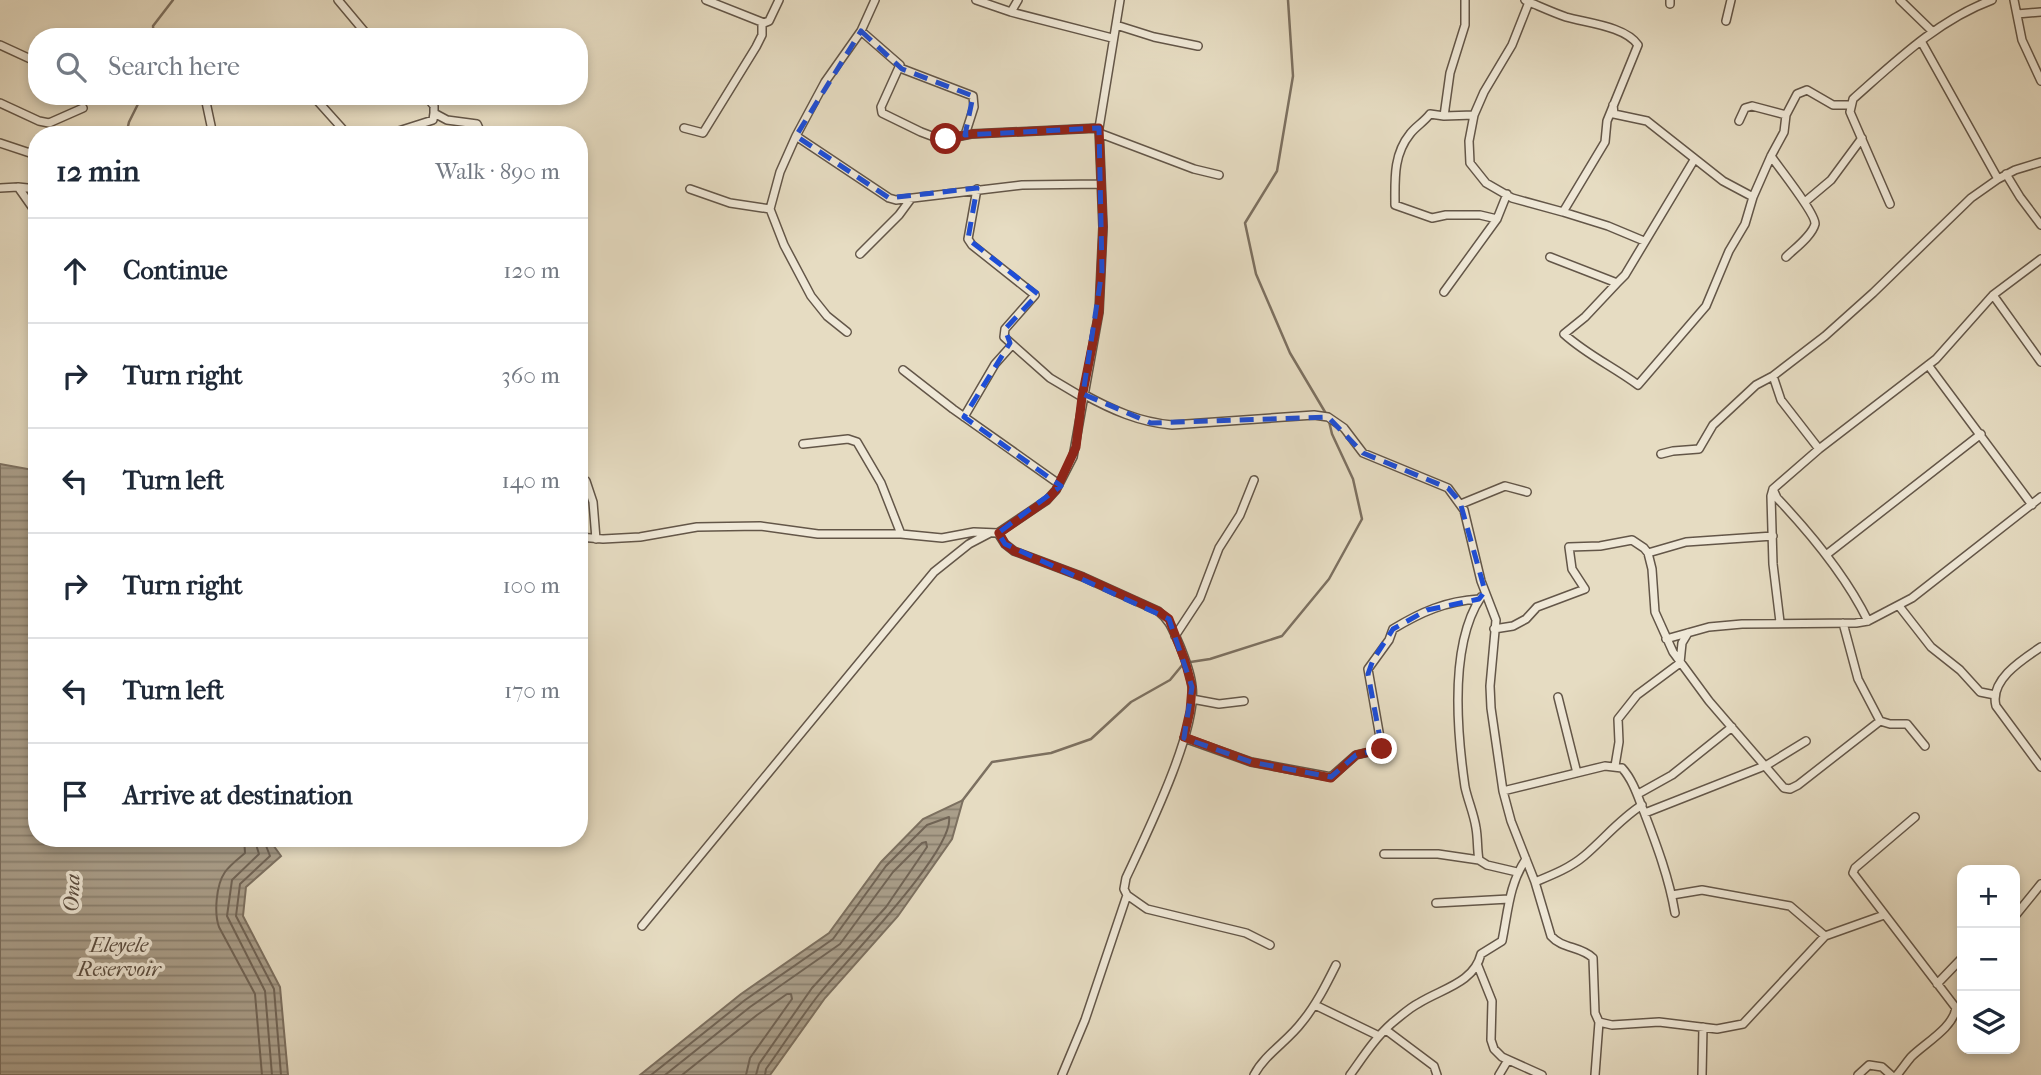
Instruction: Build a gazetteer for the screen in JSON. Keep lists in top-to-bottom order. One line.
{"water":["Ona","Eleyele Reservoir"],"page":{"search":"Search here","heading":["12 min","Walk · 890 m"],"list":[["Continue","120 m"],["Turn right","360 m"],["Turn left","140 m"],["Turn right","100 m"],["Turn left","170 m"],"Arrive at destination"],"map_buttons":["+","−"]}}
